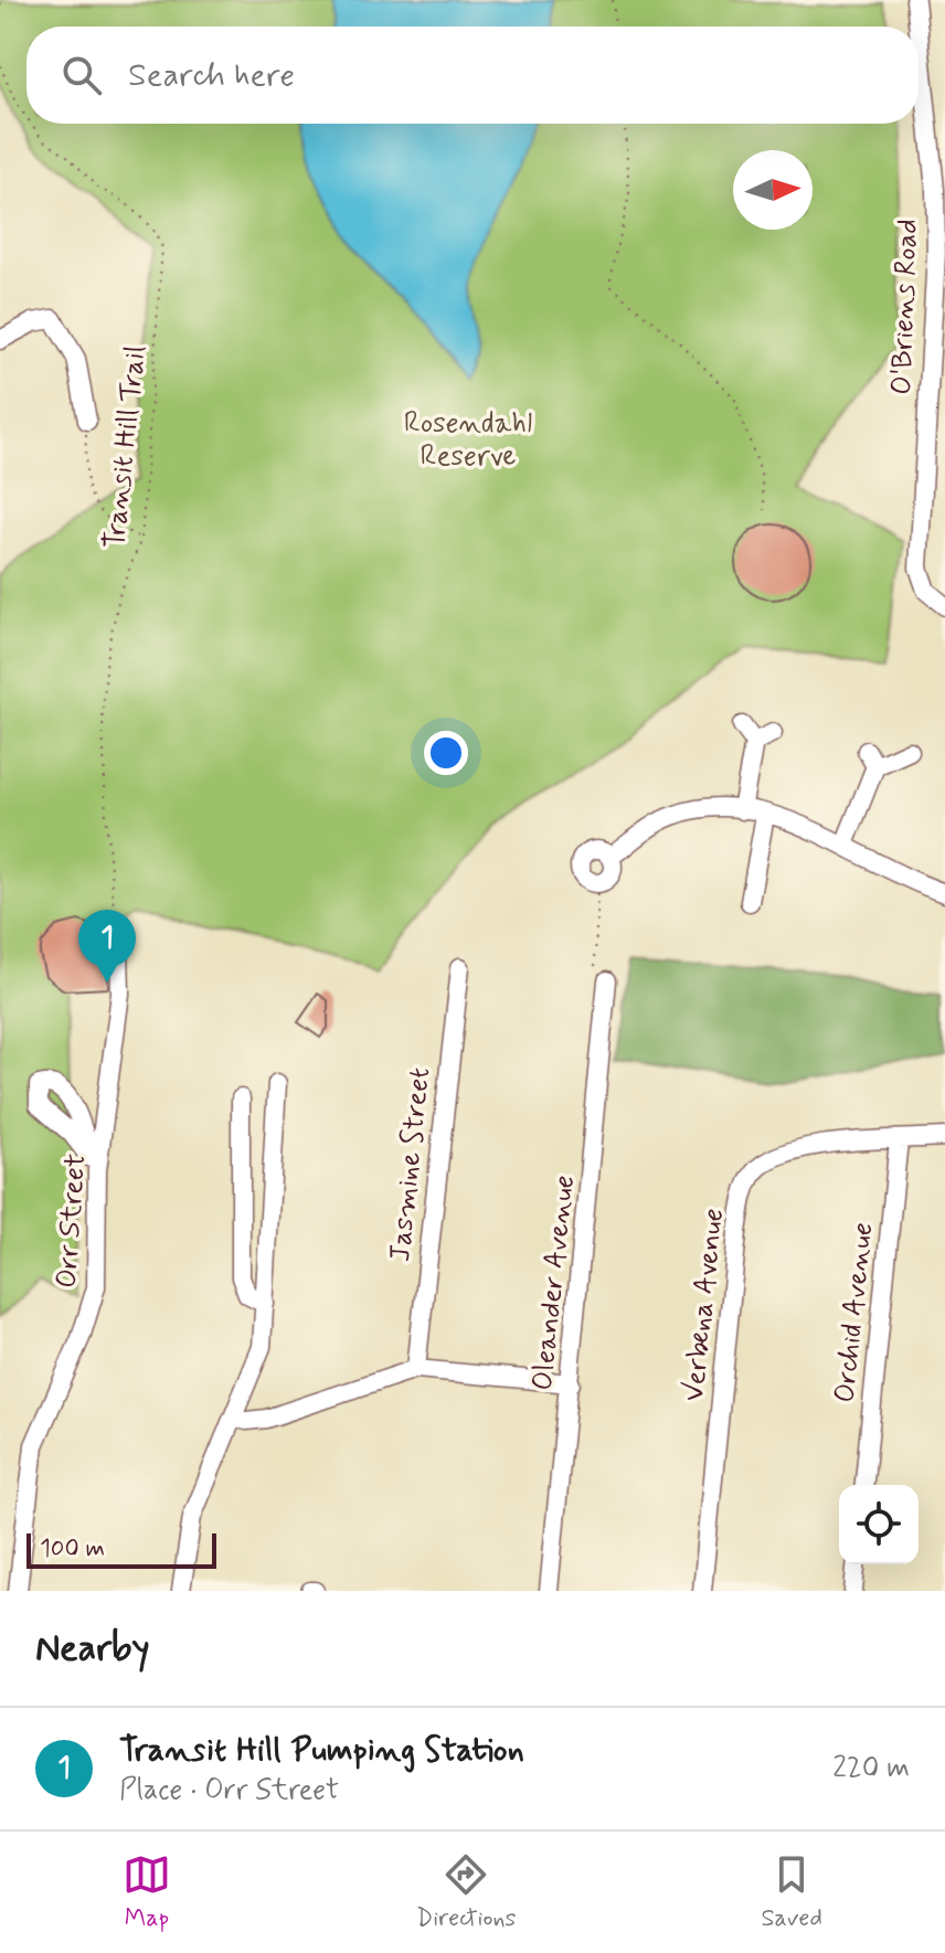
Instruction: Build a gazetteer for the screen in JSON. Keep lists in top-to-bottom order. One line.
{"streets":{"street":["O'Briens Road","Jasmine Street","Orr Street","Oleander Avenue","Verbena Avenue","Orchid Avenue"],"path":["Transit Hill Trail"]},"crossings":[["Transit Hill Trail","Orr Street"],["Verbena Avenue","Orchid Avenue"]],"parks":["Rosendahl Reserve"],"scale_bar":"100 m","north":"right","page":{"search":"Search here","pins":"1","scale":"100 m","heading":"Nearby","list":[{"mark":"1","name":"Transit Hill Pumping Station","note":"Place · Orr Street","value":"220 m"}],"nav":["Map","Directions","Saved"]}}
